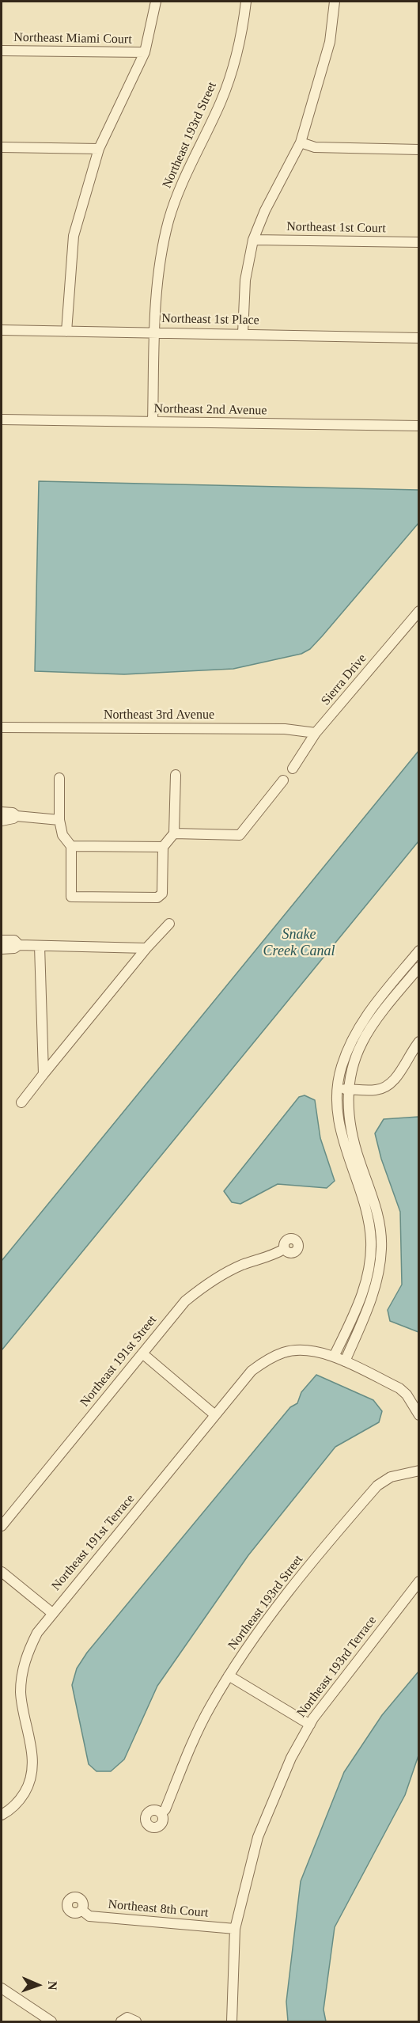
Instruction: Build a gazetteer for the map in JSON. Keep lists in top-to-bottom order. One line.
{"streets":{"street":["Northeast Miami Court","Northeast 193rd Street","Northeast 1st Court","Northeast 1st Place","Northeast 2nd Avenue","Sierra Drive","Northeast 3rd Avenue","Northeast 191st Street","Northeast 191st Terrace","Northeast 193rd Terrace","Northeast 8th Court"]},"crossings":[["Northeast 193rd Street","Northeast 1st Place"],["Northeast 193rd Street","Northeast 2nd Avenue"],["Sierra Drive","Northeast 3rd Avenue"],["Northeast 193rd Terrace","Northeast 8th Court"]],"water":["Snake Creek Canal"],"north":"right"}
